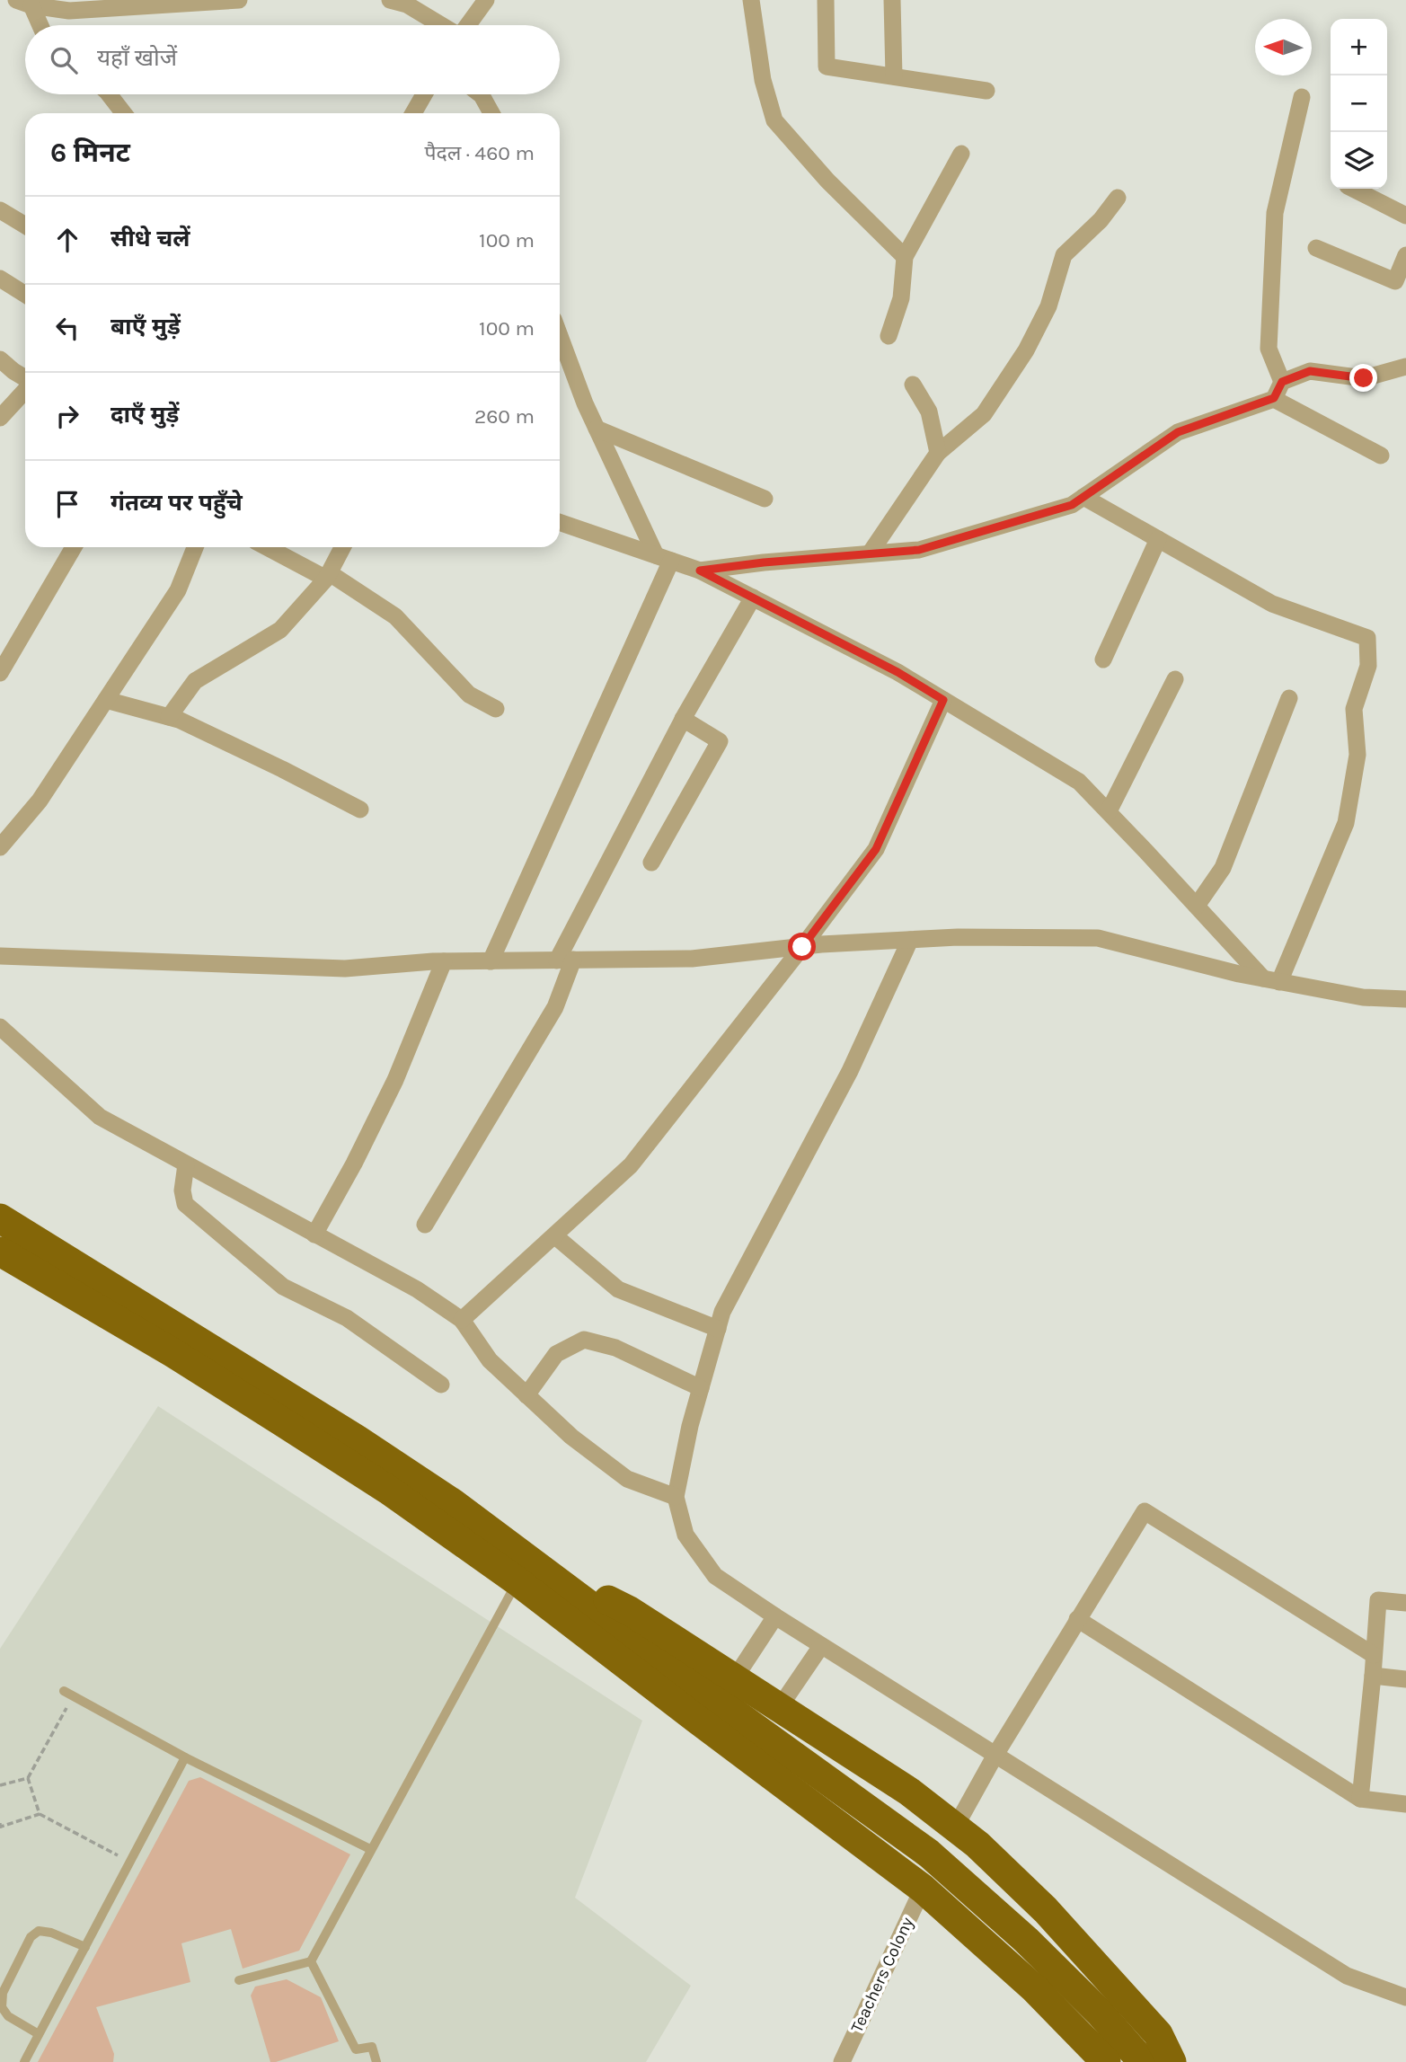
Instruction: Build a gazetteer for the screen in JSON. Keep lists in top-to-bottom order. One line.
{"streets":{"street":["Teachers Colony"]},"north":"left","page":{"map_buttons":["+","−"],"search":"यहाँ खोजें","heading":["6 मिनट","पैदल · 460 m"],"list":[["सीधे चलें","100 m"],["बाएँ मुड़ें","100 m"],["दाएँ मुड़ें","260 m"],"गंतव्य पर पहुँचे"]}}
